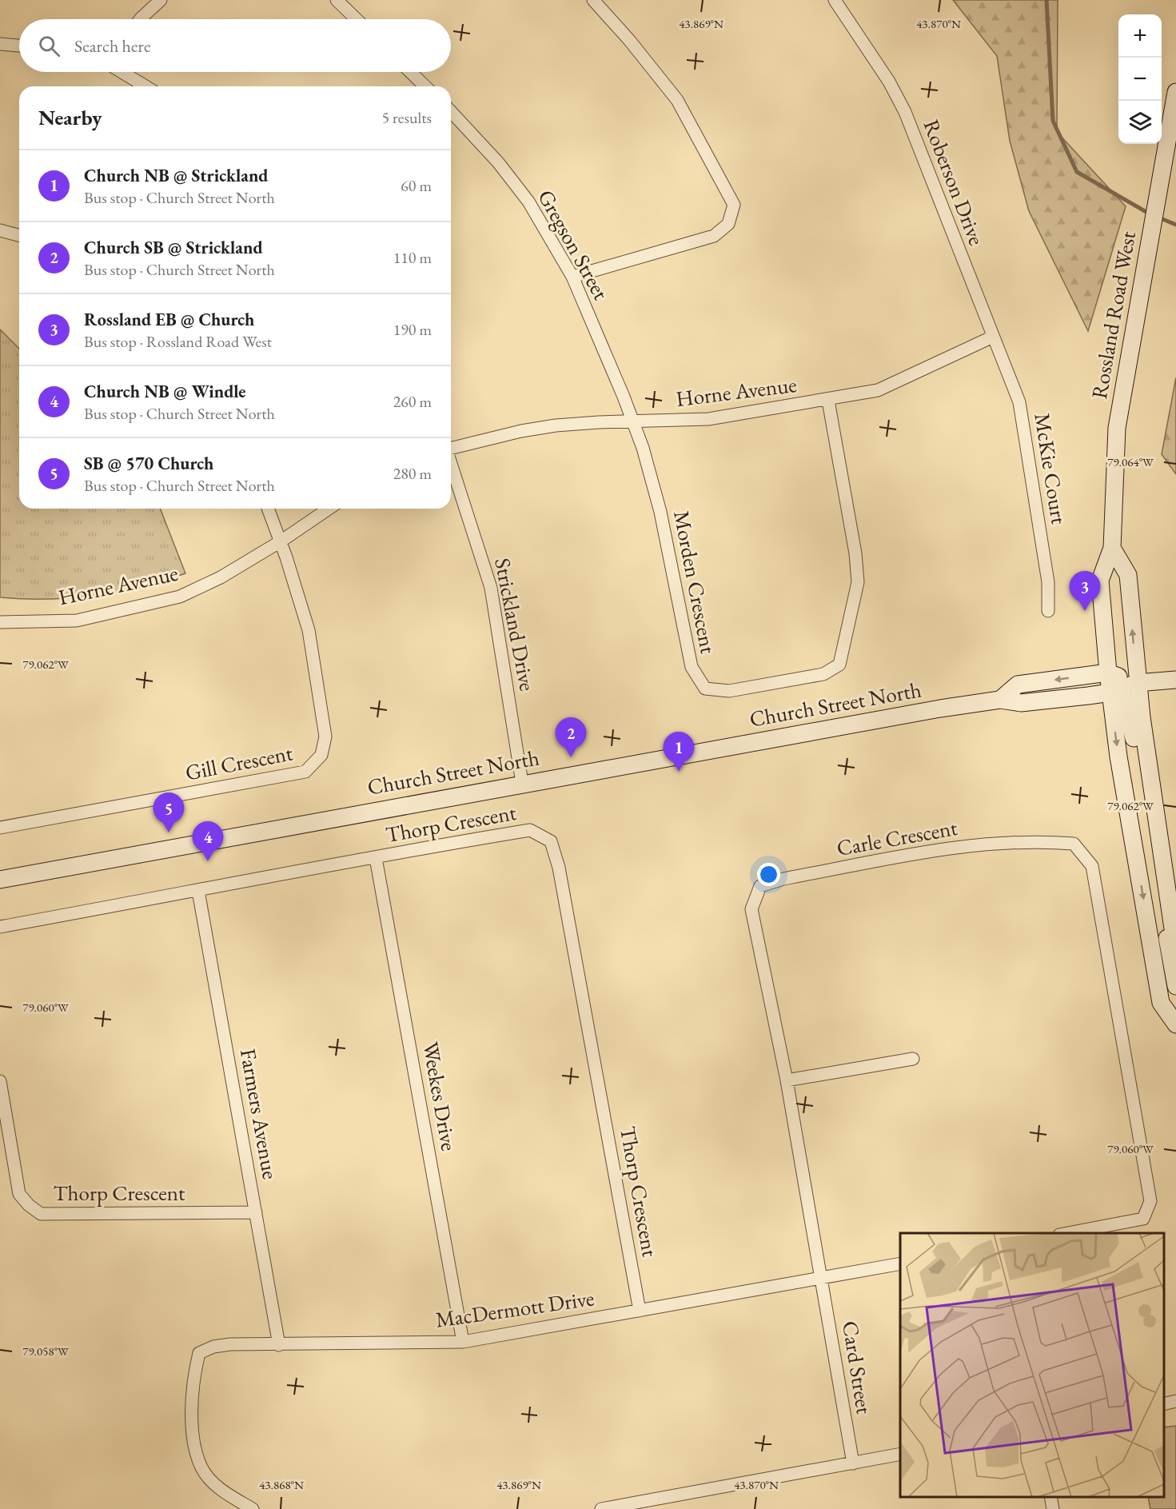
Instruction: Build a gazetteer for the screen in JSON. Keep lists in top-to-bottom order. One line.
{"streets":{"main road":["Rossland Road West","Church Street North"],"street":["Roberson Drive","Gregson Street","Horne Avenue","McKie Court","Morden Crescent","Strickland Drive","Gill Crescent","Thorp Crescent","Carle Crescent","Weekes Drive","Farmers Avenue","MacDermott Drive","Card Street"]},"crossings":[["Roberson Drive","Horne Avenue"],["Roberson Drive","McKie Court"],["Gregson Street","Horne Avenue"],["Gregson Street","Morden Crescent"],["Rossland Road West","Church Street North"],["Horne Avenue","McKie Court"],["Horne Avenue","Morden Crescent"],["Horne Avenue","Gill Crescent"],["Strickland Drive","Church Street North"],["Thorp Crescent","Weekes Drive"],["Thorp Crescent","Farmers Avenue"],["Thorp Crescent","MacDermott Drive"],["Carle Crescent","MacDermott Drive"],["Carle Crescent","Card Street"],["Weekes Drive","MacDermott Drive"],["Farmers Avenue","MacDermott Drive"],["MacDermott Drive","Card Street"]],"page":{"map_buttons":["+","−"],"search":"Search here","heading":["Nearby","5 results"],"list":[{"mark":"1","name":"Church NB @ Strickland","note":"Bus stop · Church Street North","value":"60 m"},{"mark":"2","name":"Church SB @ Strickland","note":"Bus stop · Church Street North","value":"110 m"},{"mark":"3","name":"Rossland EB @ Church","note":"Bus stop · Rossland Road West","value":"190 m"},{"mark":"4","name":"Church NB @ Windle","note":"Bus stop · Church Street North","value":"260 m"},{"mark":"5","name":"SB @ 570 Church","note":"Bus stop · Church Street North","value":"280 m"}],"pins":["3","2","1","5","4"]},"coordinates":["43.869°N","43.870°N","79.064°W","79.062°W","79.060°W","79.058°W","43.868°N"]}
